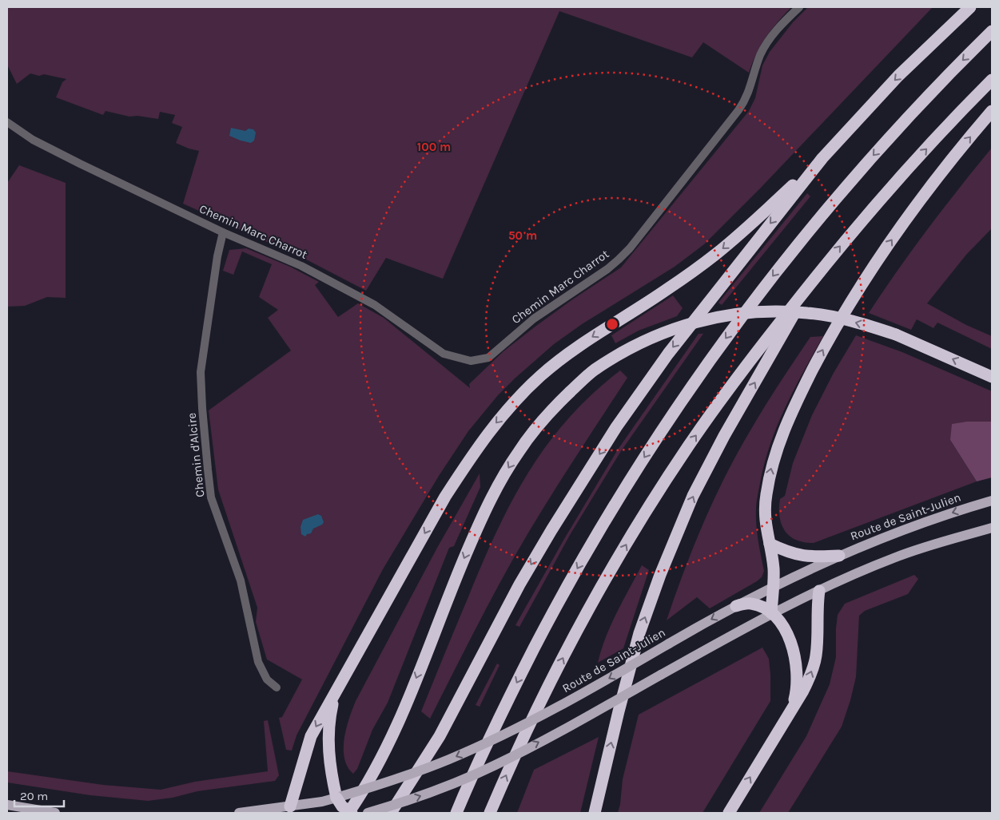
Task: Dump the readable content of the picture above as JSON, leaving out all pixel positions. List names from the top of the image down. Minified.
{"streets":{"main road":["Route de Saint-Julien"],"street":["Chemin Marc Charrot","Chemin d'Alcire"]},"crossings":[["Chemin Marc Charrot","Chemin d'Alcire"]],"scale_bar":"20 m","rings":["100 m","50 m"]}
